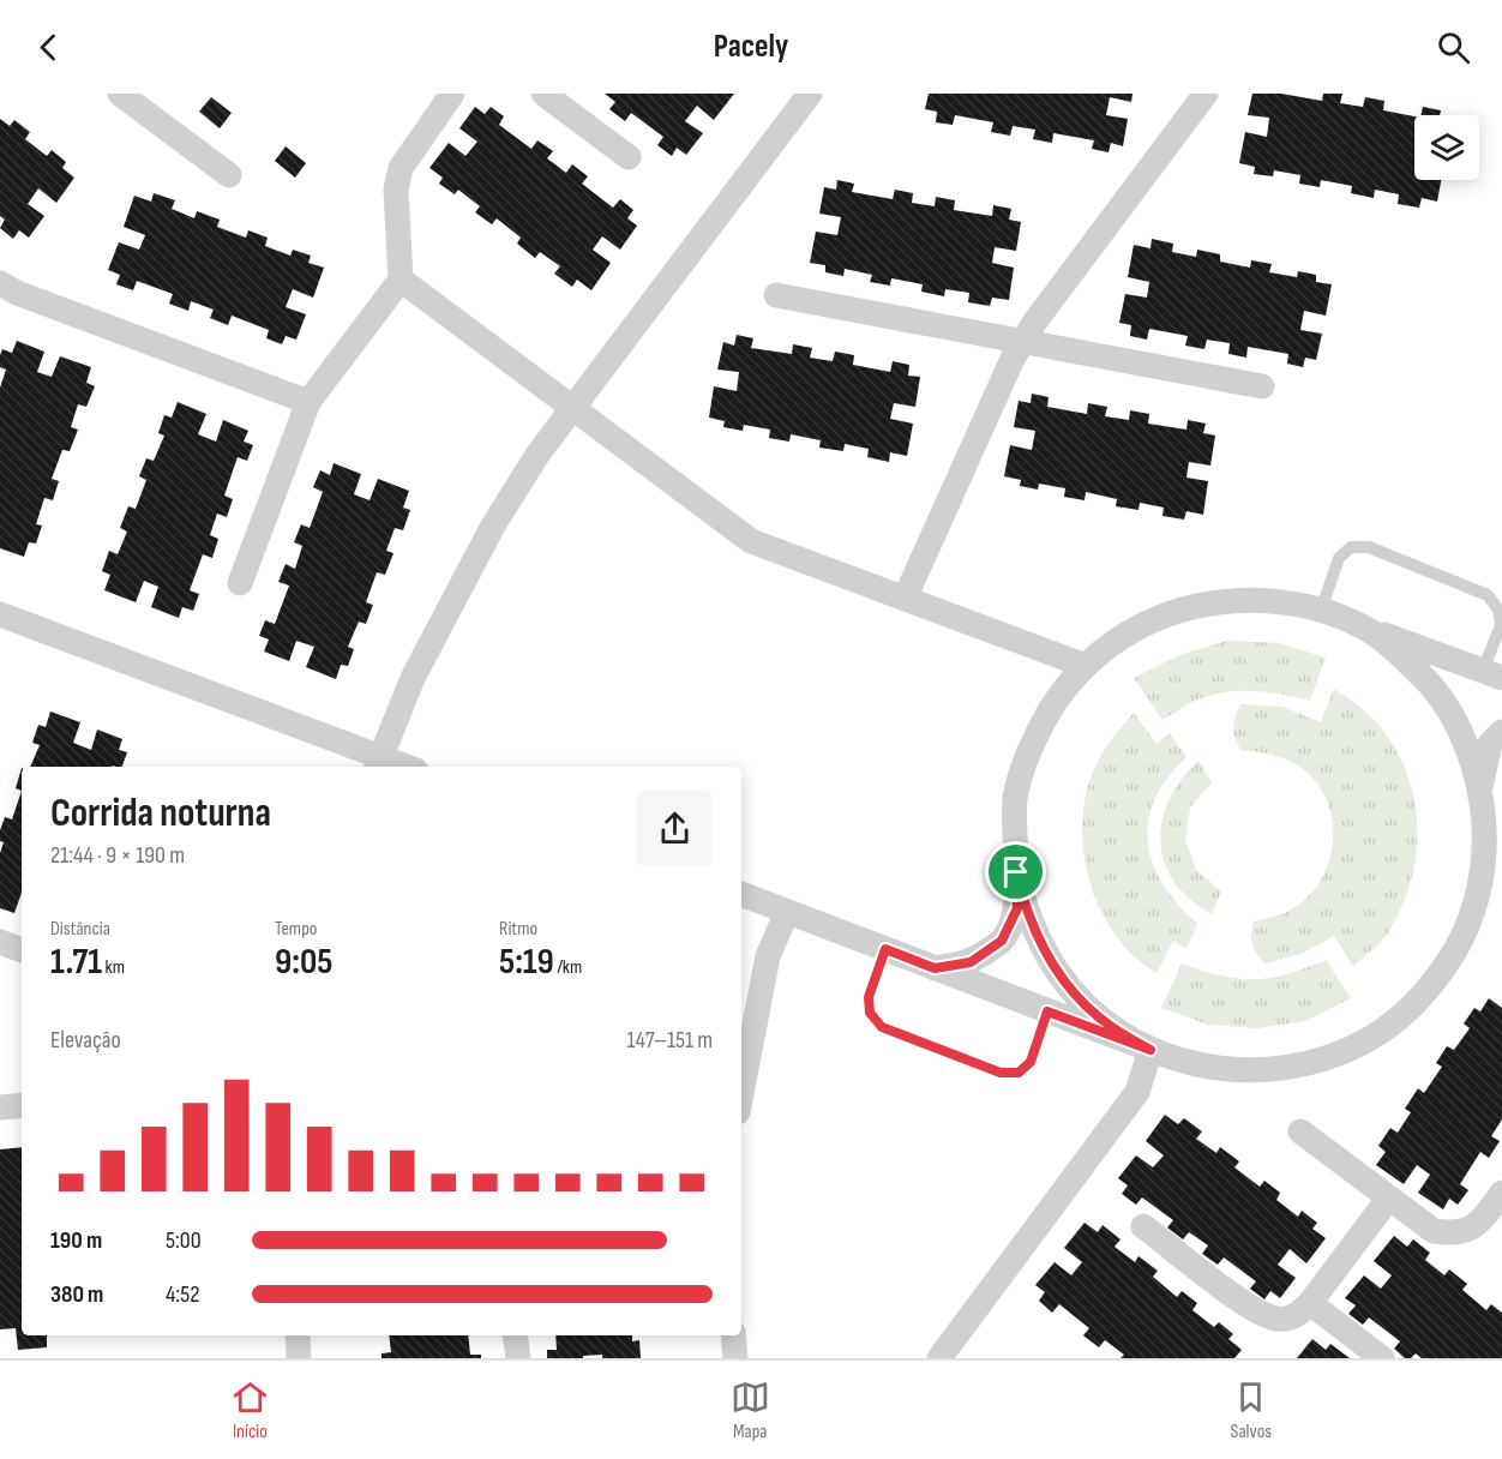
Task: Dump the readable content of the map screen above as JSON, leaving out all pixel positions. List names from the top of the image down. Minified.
{"page":{"header":"Pacely","heading":["Corrida noturna","21:44 · 9 × 190 m"],"stats":[["Distância","1.71 km"],["Tempo","9:05"],["Ritmo","5:19 /km"]],"chart":["Elevação","147–151 m"],"list":[{"name":"190 m","note":"5:00"},{"name":"380 m","note":"4:52"}],"tabs":["Início","Mapa","Salvos"]}}
